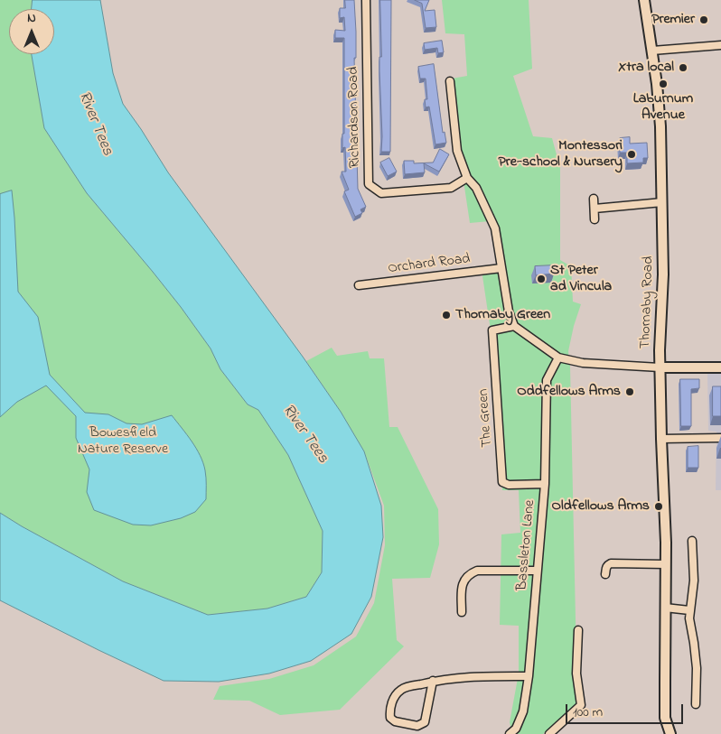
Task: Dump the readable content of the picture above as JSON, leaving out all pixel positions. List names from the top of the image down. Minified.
{"streets":{"street":["Richardson Road","Orchard Road","Thornaby Road","The Green","Bassleton Lane"]},"crossings":[["The Green","Bassleton Lane"]],"water":["River Tees"],"parks":["Bowesfield Nature Reserve"],"places":["Premier","Xtra local","Laburnum Avenue","Montessori Pre-school & Nursery","St Peter ad Vincula","Thornaby Green","Oddfellows Arms","Oldfellows Arms"],"scale_bar":"100 m","north":"top"}
